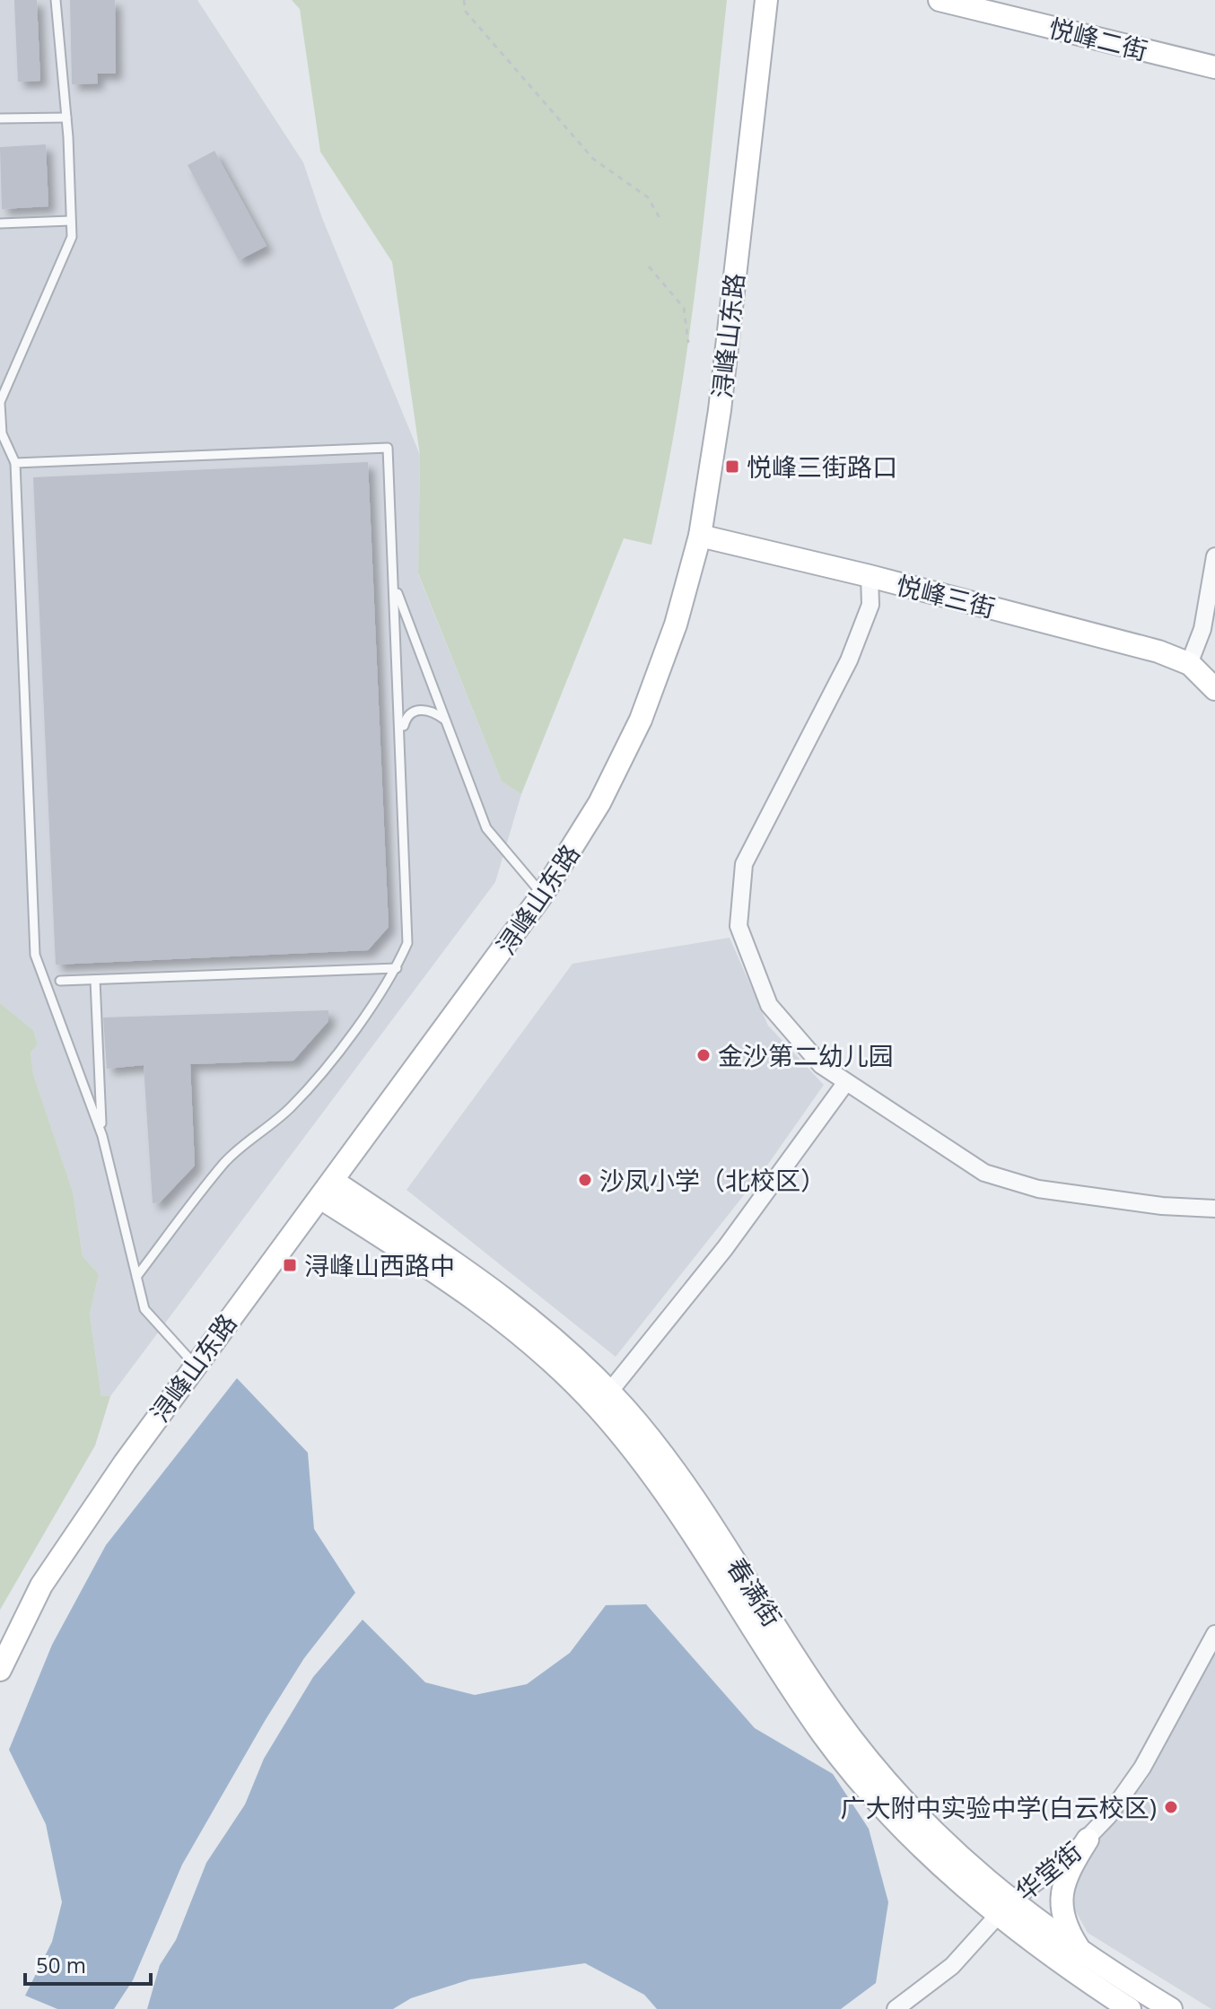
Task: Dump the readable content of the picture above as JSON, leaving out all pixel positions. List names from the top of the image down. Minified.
{"streets":{"street":["悦峰二街","浔峰山东路","悦峰三街","春满街","华堂街"]},"crossings":[["浔峰山东路","悦峰三街"],["浔峰山东路","春满街"],["春满街","华堂街"]],"places":{"transit":["悦峰三街路口","浔峰山西路中"],"other":["金沙第二幼儿园","沙凤小学（北校区）","广大附中实验中学(白云校区)"]},"scale_bar":"50 m"}
